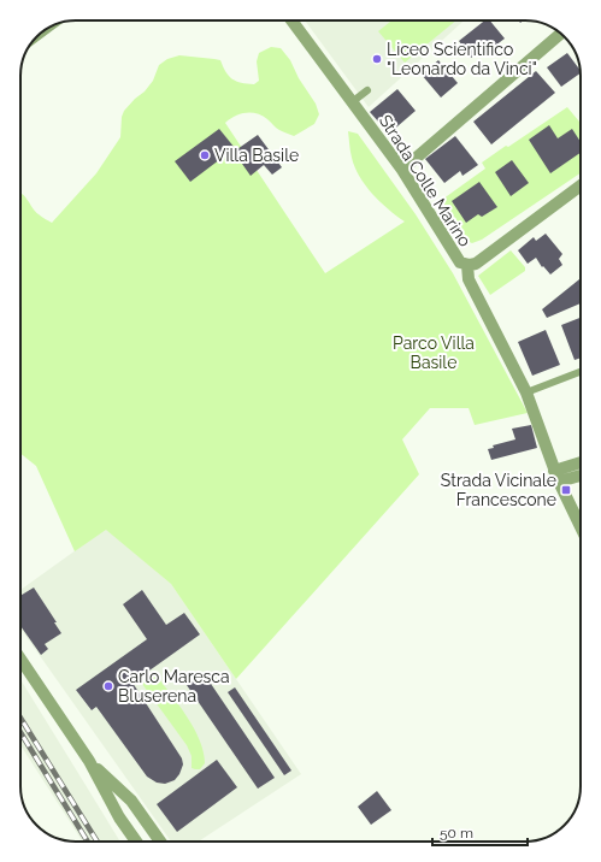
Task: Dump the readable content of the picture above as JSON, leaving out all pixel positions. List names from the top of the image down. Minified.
{"streets":{"street":["Strada Colle Marino"]},"parks":["Parco Villa Basile"],"places":{"other":["Liceo Scientifico \"Leonardo da Vinci\"","Villa Basile","Carlo Maresca Bluserena"],"transit":["Strada Vicinale Francescone"]},"scale_bar":"50 m"}
